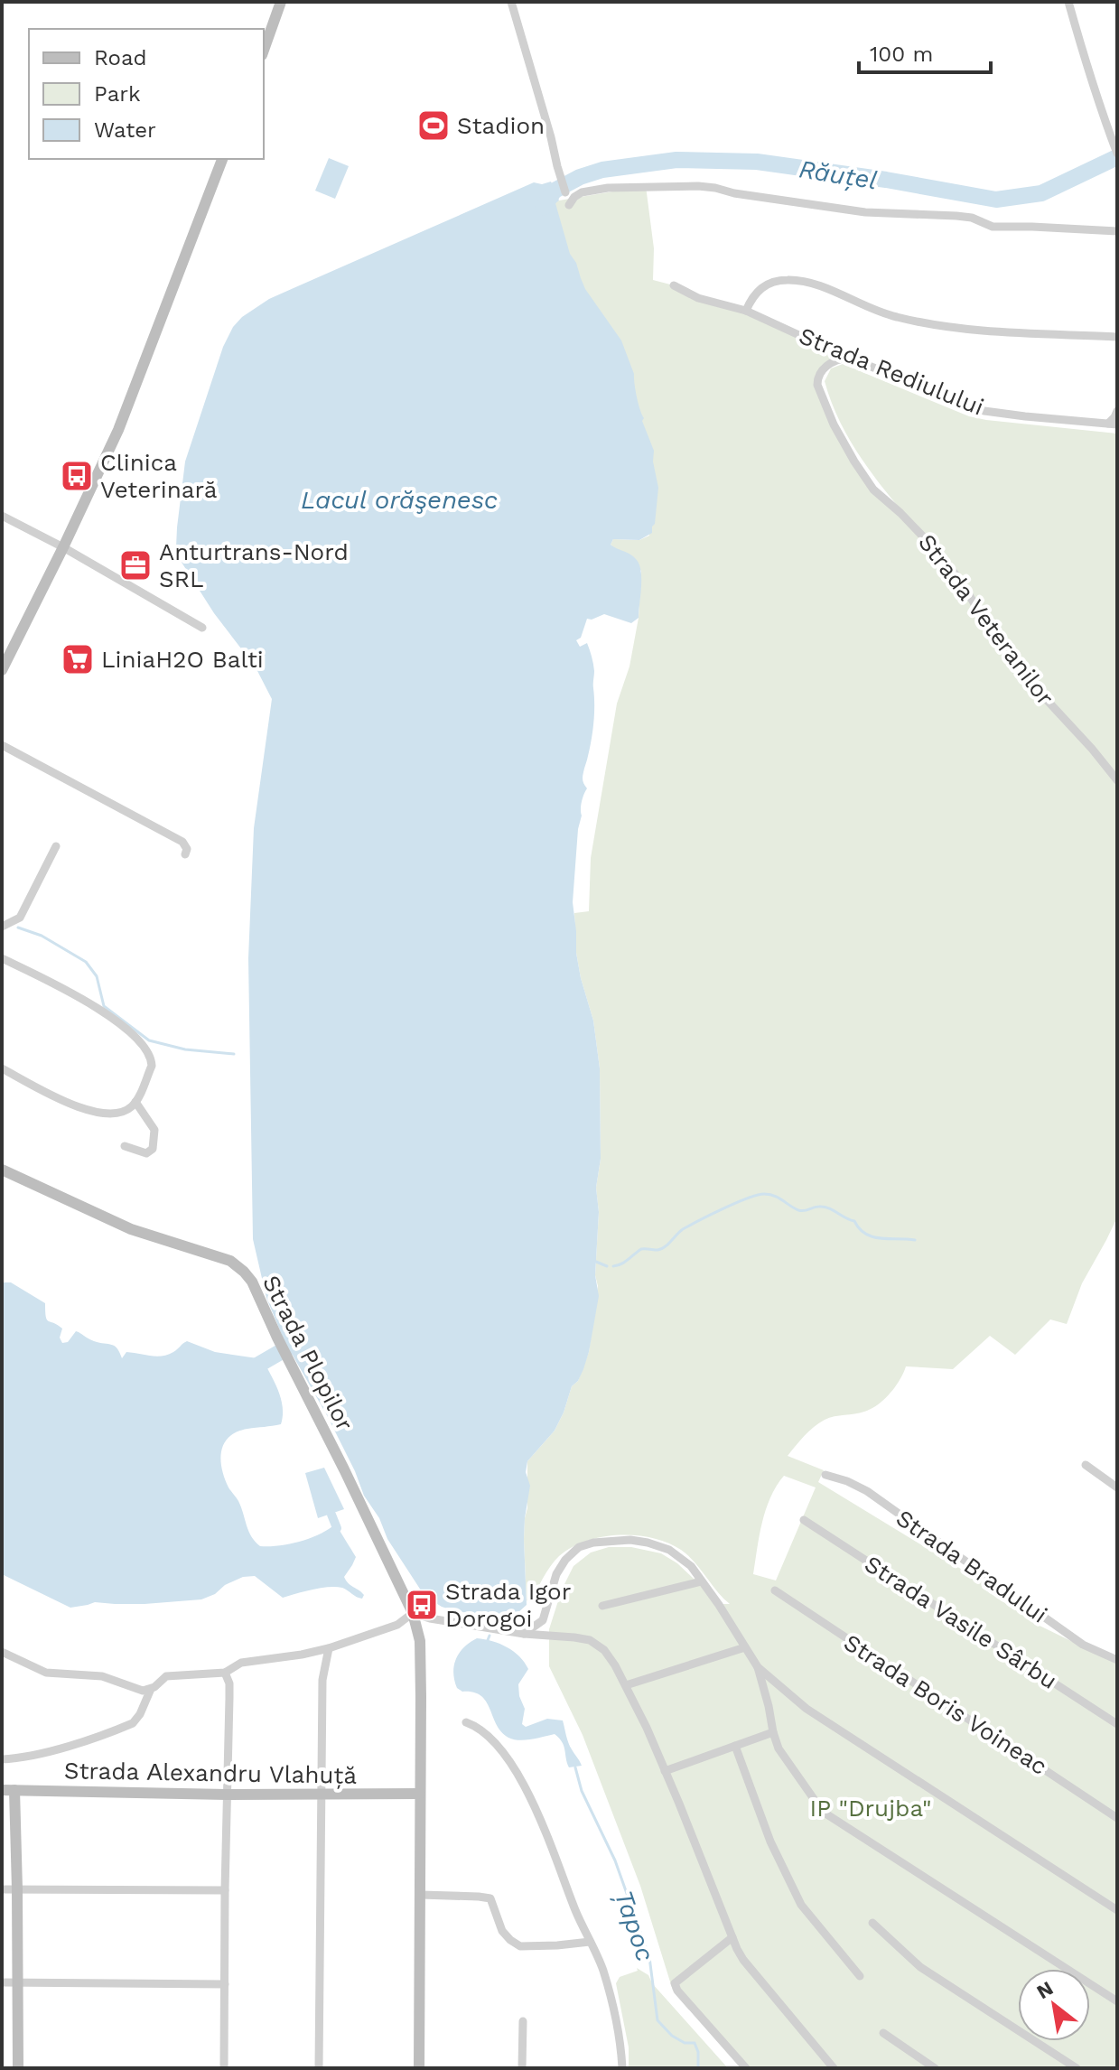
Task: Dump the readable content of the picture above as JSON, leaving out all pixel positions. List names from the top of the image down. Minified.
{"streets":{"street":["Strada Rediulului","Strada Veteranilor","Strada Plopilor","Strada Bradului","Strada Vasile Sârbu","Strada Boris Voineac","Strada Аlexandru Vlahuță"]},"crossings":[["Strada Rediulului","Strada Veteranilor"],["Strada Plopilor","Strada Аlexandru Vlahuță"]],"water":["Răuțel","Lacul orăşenesc","Țapoc"],"parks":["IP \"Drujba\""],"places":{"sports":["Stadion"],"bus stop":["Clinica Veterinară","Strada Igor Dorogoi"],"office":["Anturtrans-Nord SRL"],"supermarket":["LiniaH2O Balti"]},"legend":["Road","Park","Water"],"scale_bar":"100 m","north":"top left"}
